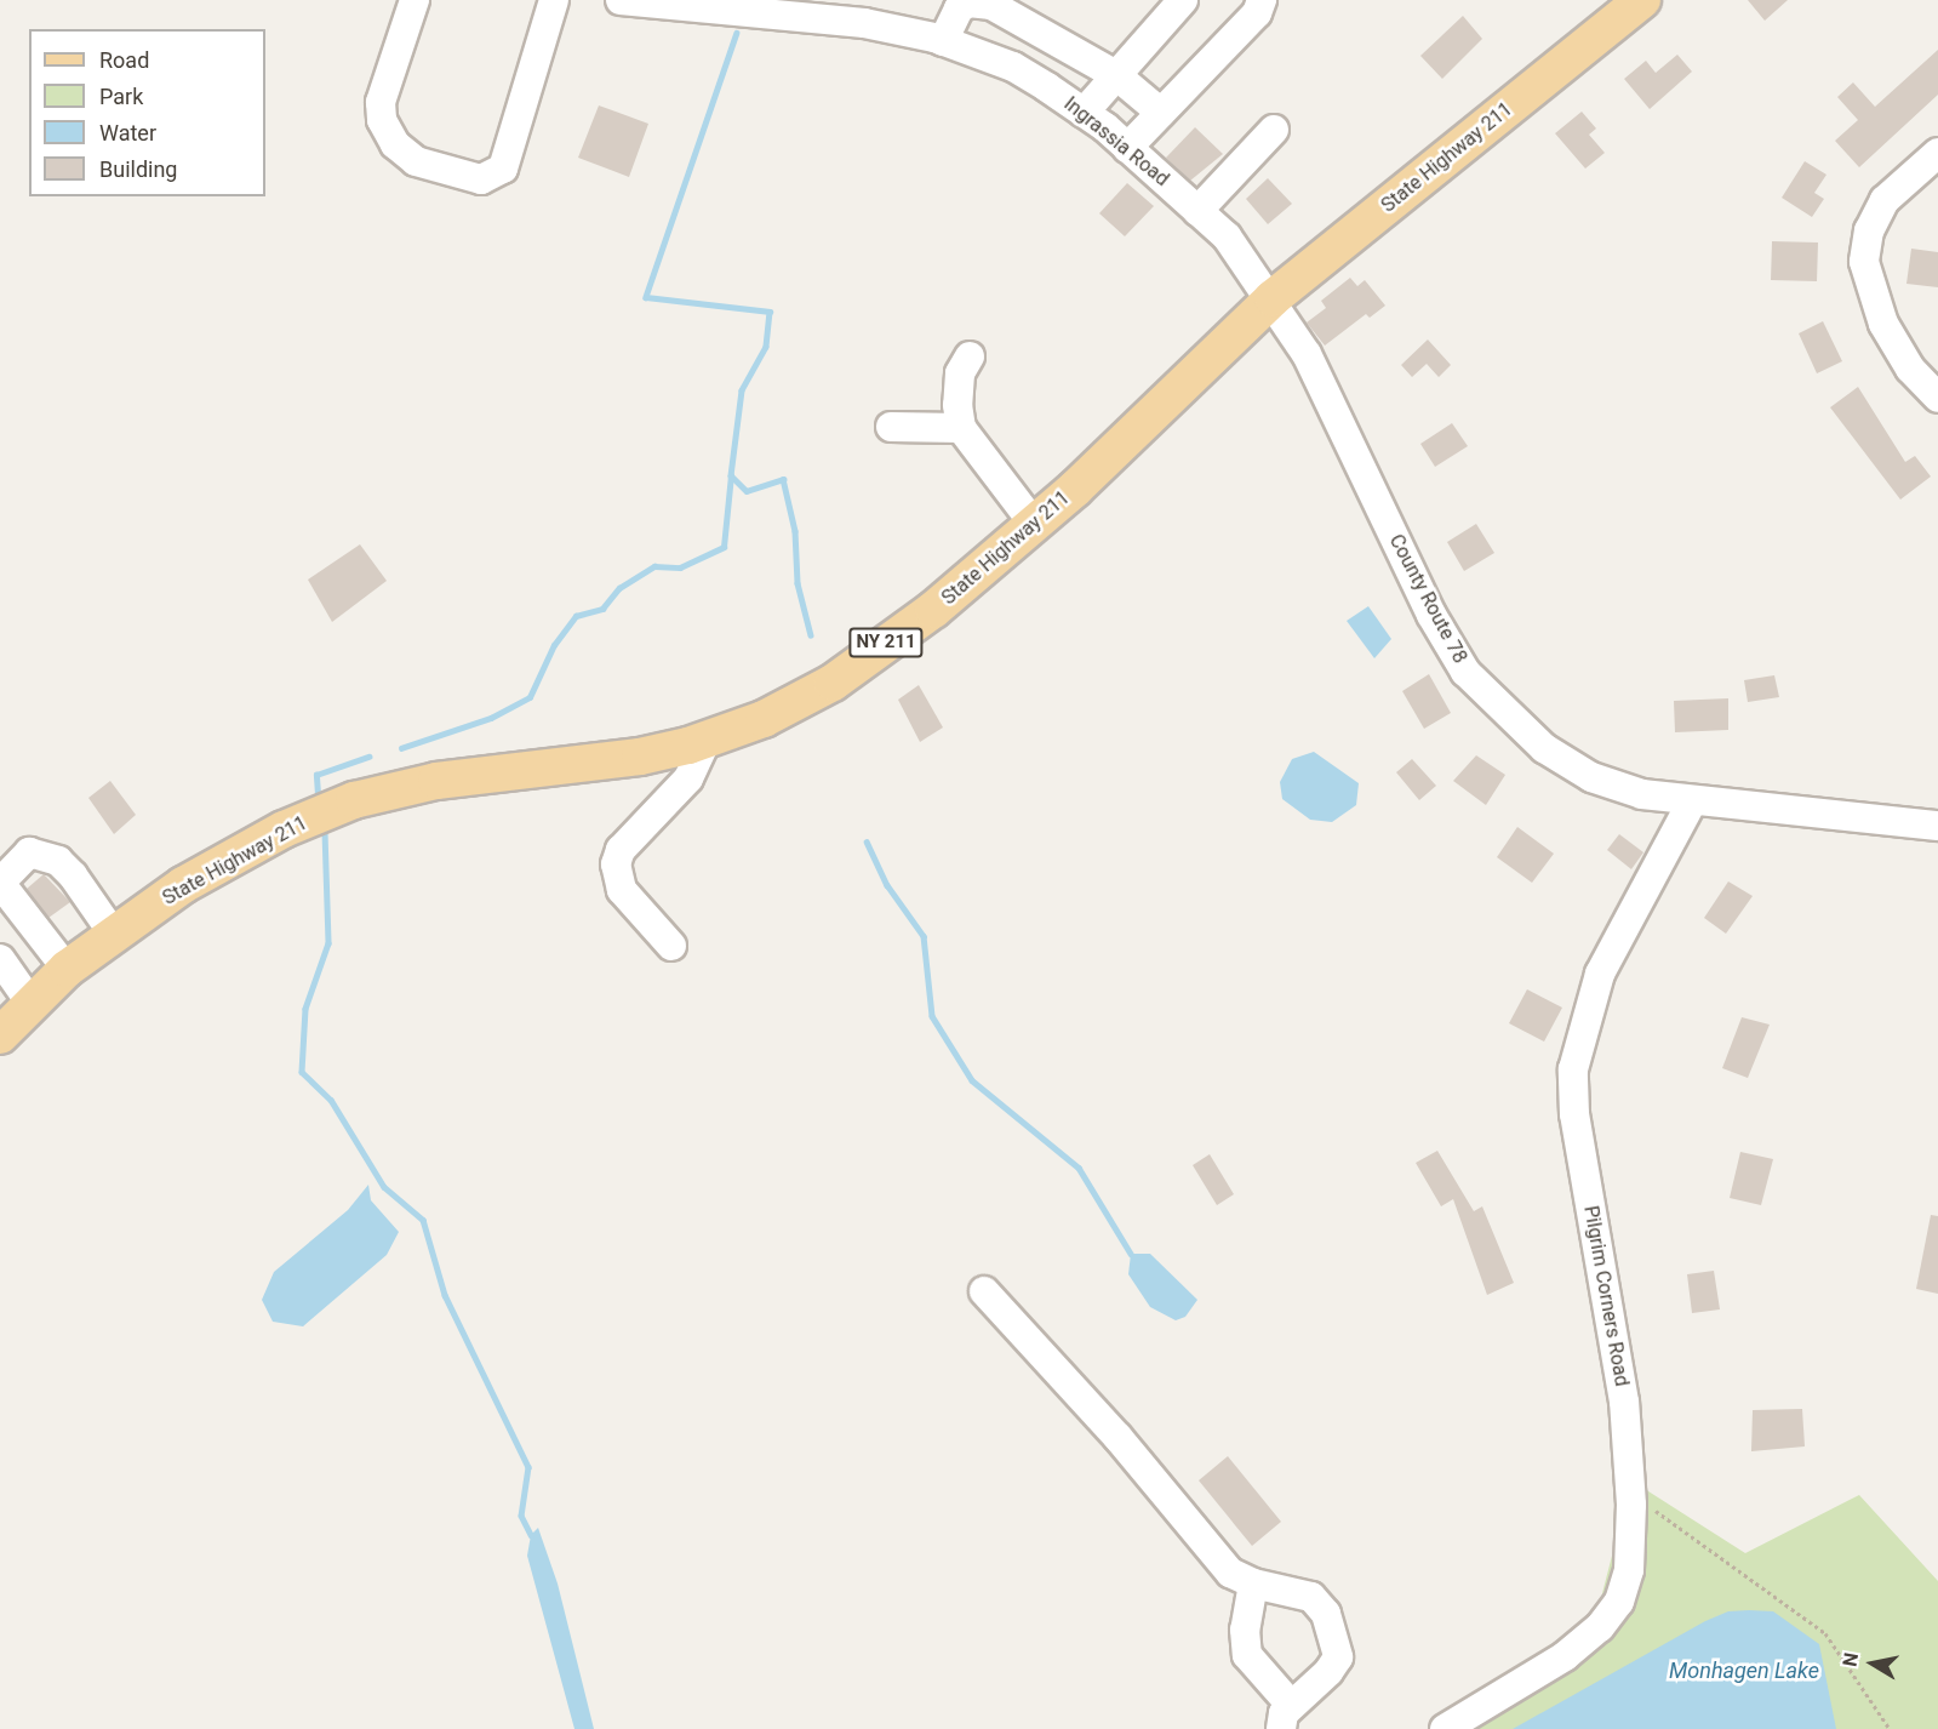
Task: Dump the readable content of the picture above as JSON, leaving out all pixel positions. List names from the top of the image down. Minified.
{"streets":{"main road":["State Highway 211","NY 211"],"street":["Ingrassia Road","County Route 78","Pilgrim Corners Road"]},"crossings":[["Ingrassia Road","State Highway 211"],["Ingrassia Road","County Route 78"],["State Highway 211","County Route 78"],["County Route 78","Pilgrim Corners Road"]],"water":["Monhagen Lake"],"legend":["Road","Park","Water","Building"],"north":"left"}
